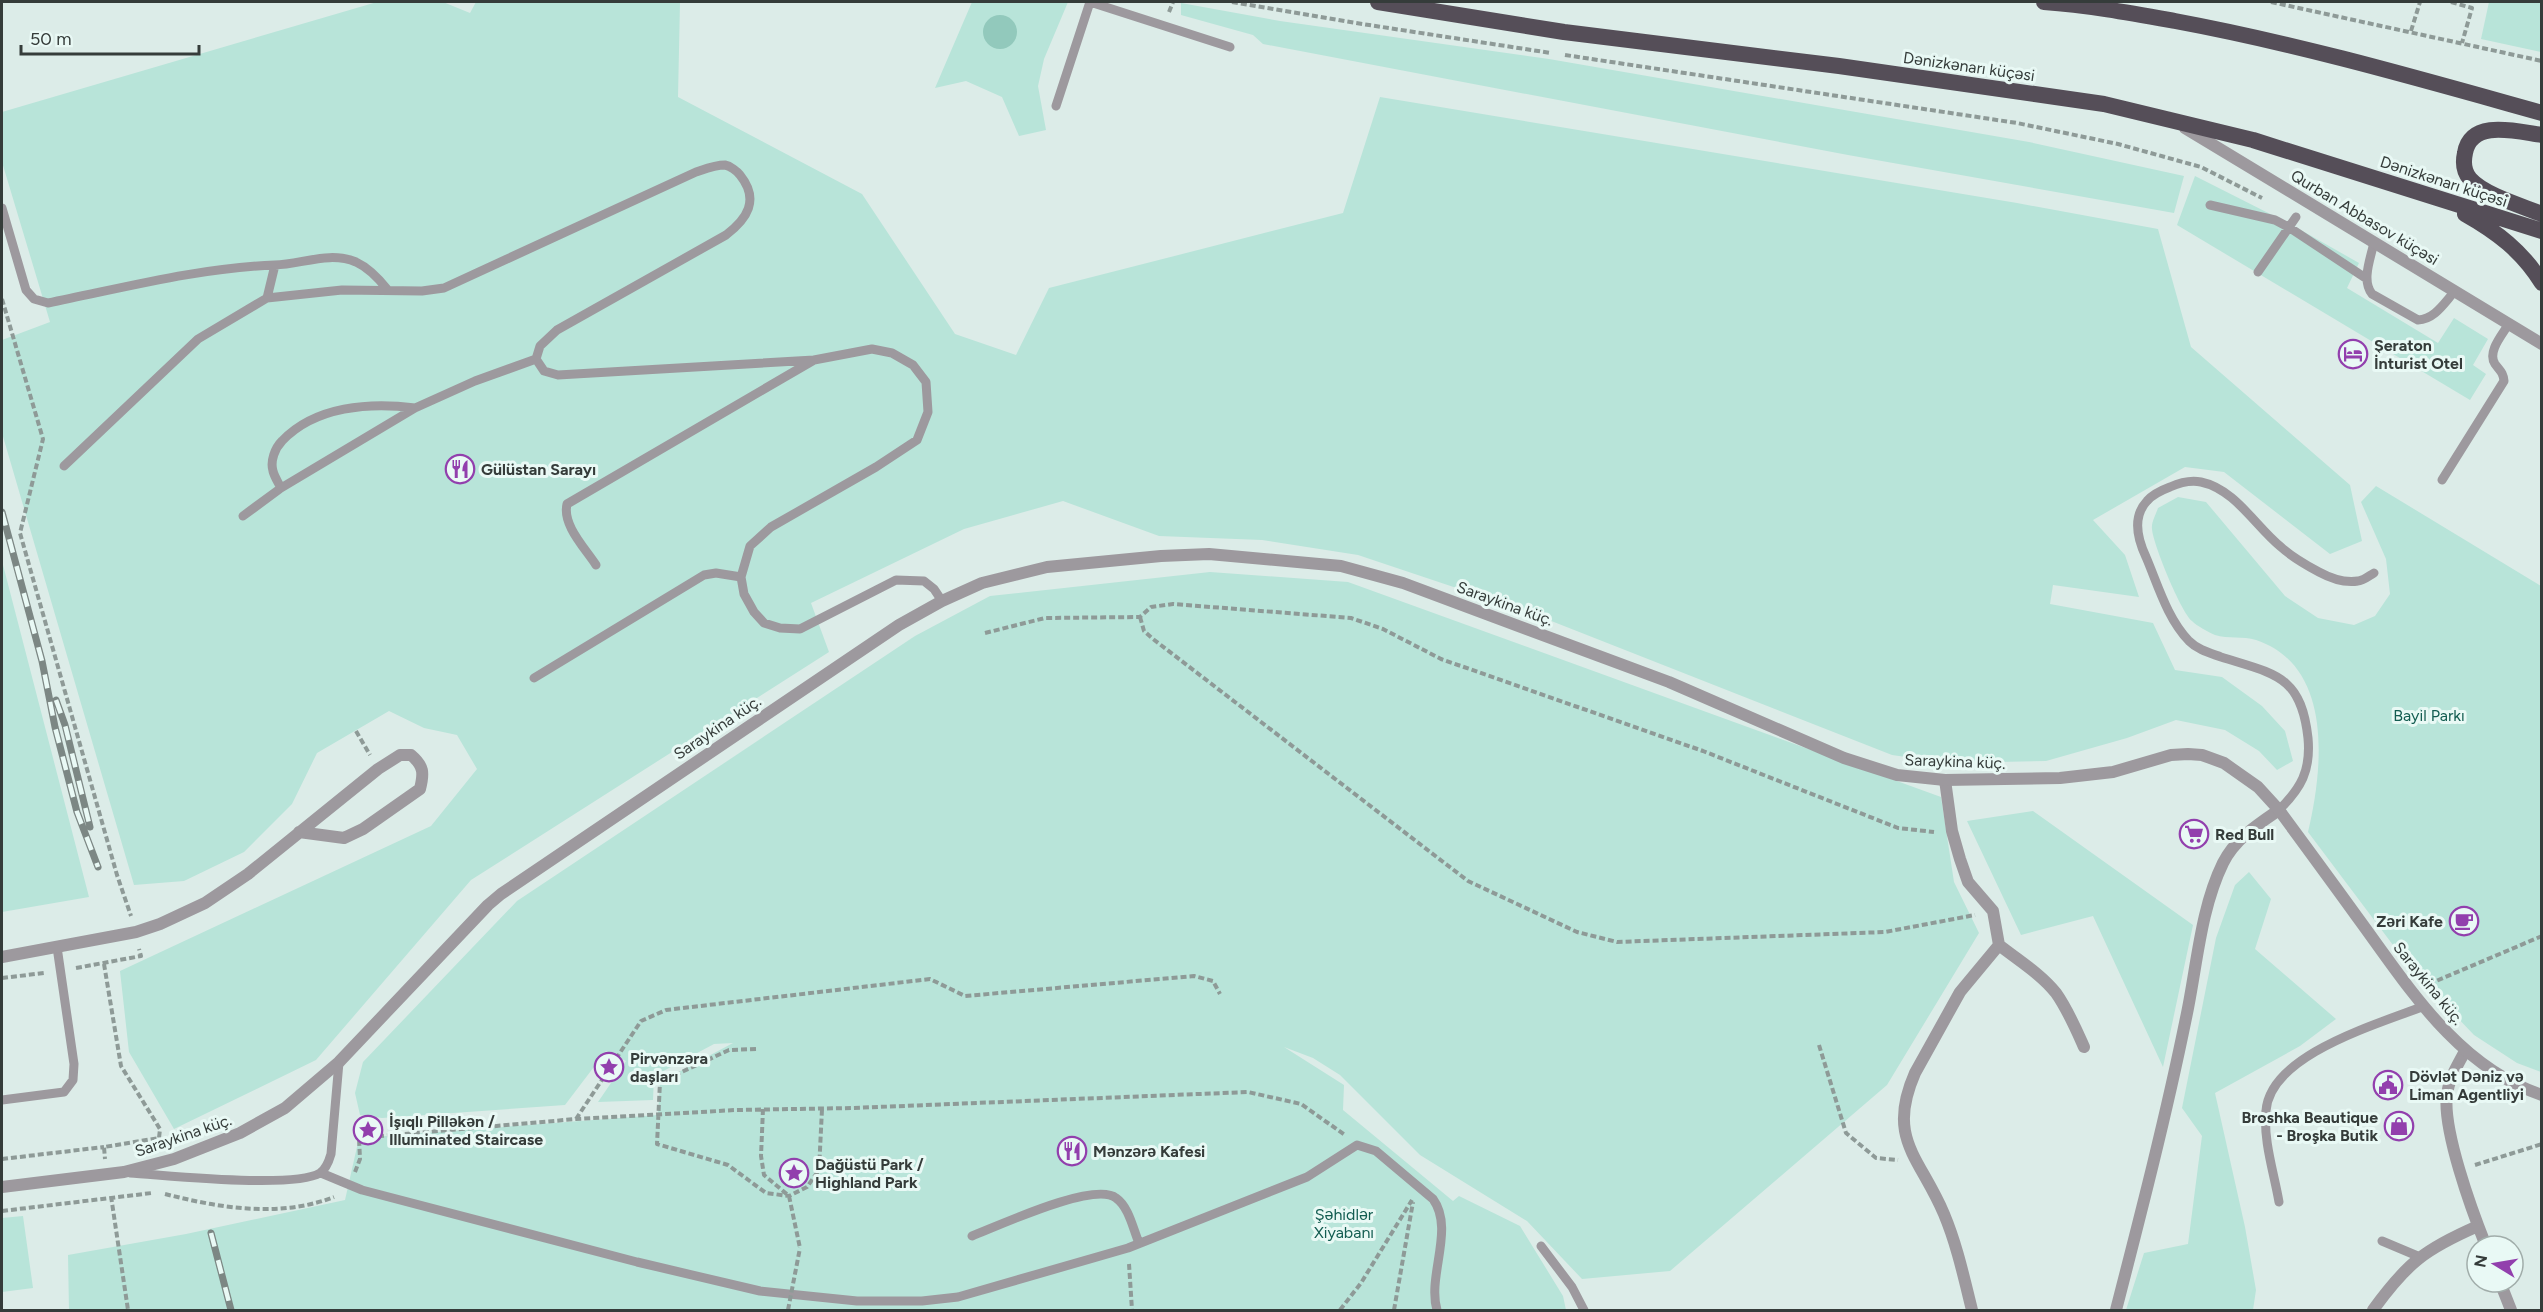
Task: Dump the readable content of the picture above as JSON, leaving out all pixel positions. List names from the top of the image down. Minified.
{"streets":{"highway":["Dənizkənarı küçəsi"],"street":["Qurban Abbasov küçəsi","Saraykina küç."]},"crossings":[["Dənizkənarı küçəsi","Qurban Abbasov küçəsi"]],"parks":["Bayil Parkı","Şəhidlər Xiyabanı"],"places":{"hotel":["Şeraton İnturist Otel"],"restaurant":["Gülüstan Sarayı","Mənzərə Kafesi"],"supermarket":["Red Bull"],"cafe":["Zəri Kafe"],"place":["Pirvənzəra daşları","İşıqlı Pilləkən / Illuminated Staircase","Dağüstü Park / Highland Park"],"public building":["Dövlət Dəniz və Liman Agentliyi"],"shop":["Broshka Beautique - Broşka Butik"]},"scale_bar":"50 m","north":"left"}
